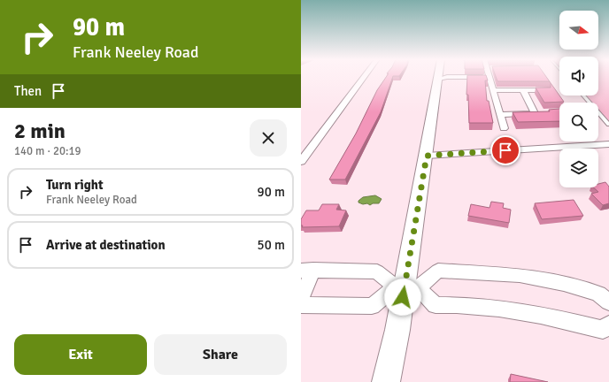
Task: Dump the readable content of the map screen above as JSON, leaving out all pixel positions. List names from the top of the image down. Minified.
{"north":"right","page":{"turn":["90 m","Frank Neeley Road"],"then":"Then","heading":["2 min","140 m · 20:19"],"list":[{"name":"Turn right","note":"Frank Neeley Road","value":"90 m"},{"name":"Arrive at destination","value":"50 m"}],"buttons":["Exit","Share"]}}
